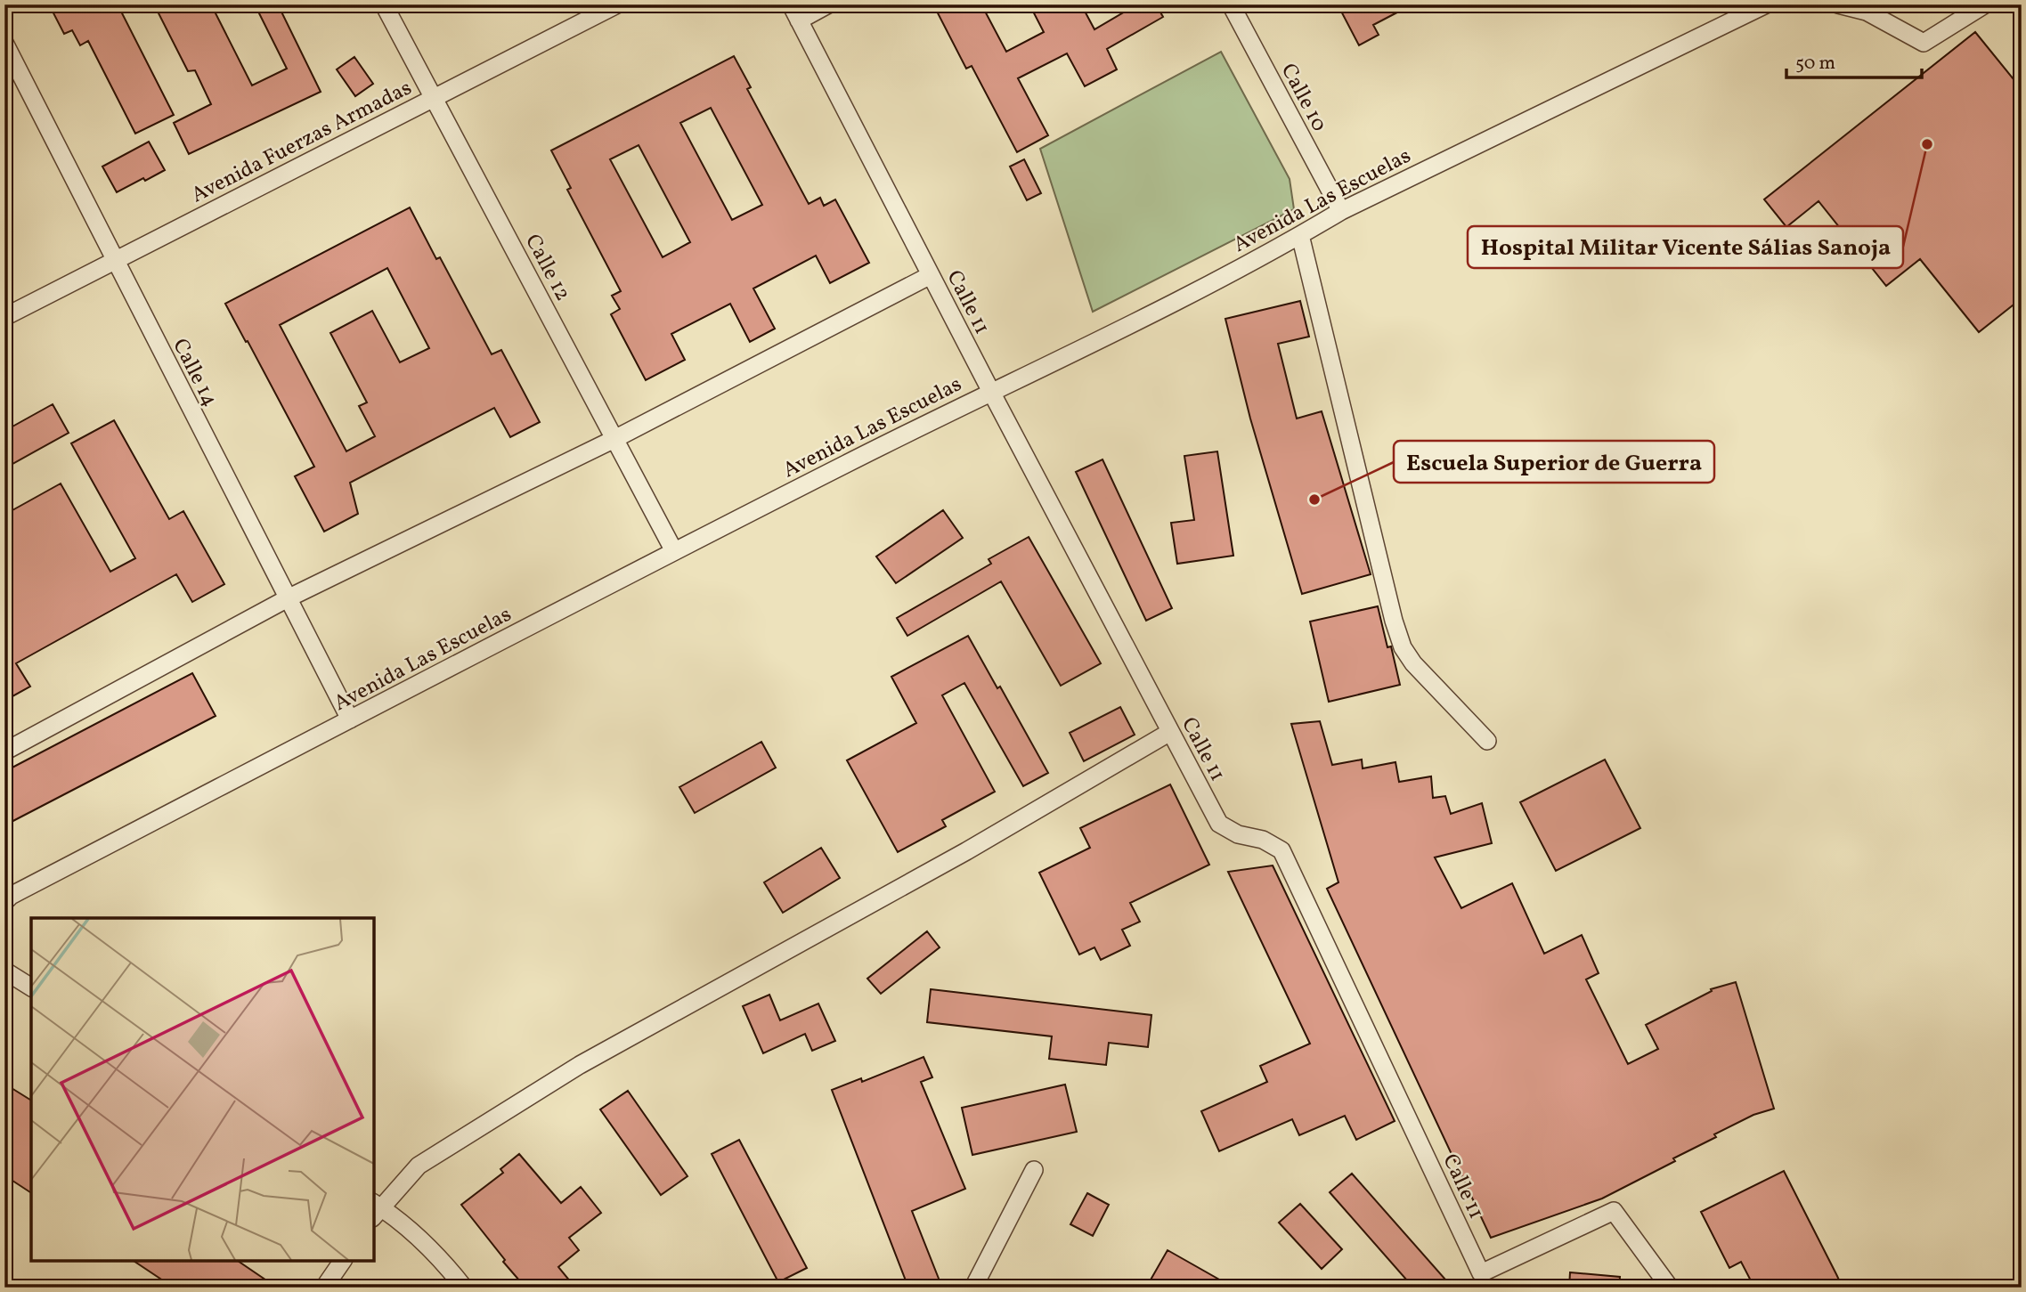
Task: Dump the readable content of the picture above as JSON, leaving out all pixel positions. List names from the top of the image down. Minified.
{"streets":{"street":["Calle 10","Avenida Fuerzas Armadas","Avenida Las Escuelas","Calle 12","Calle 11","Calle 14"]},"crossings":[["Calle 10","Avenida Las Escuelas"],["Avenida Fuerzas Armadas","Calle 12"],["Avenida Fuerzas Armadas","Calle 14"],["Avenida Las Escuelas","Calle 12"],["Avenida Las Escuelas","Calle 11"],["Avenida Las Escuelas","Calle 14"]],"places":["Hospital Militar Vicente Sálias Sanoja","Escuela Superior de Guerra"],"scale_bar":"50 m"}
